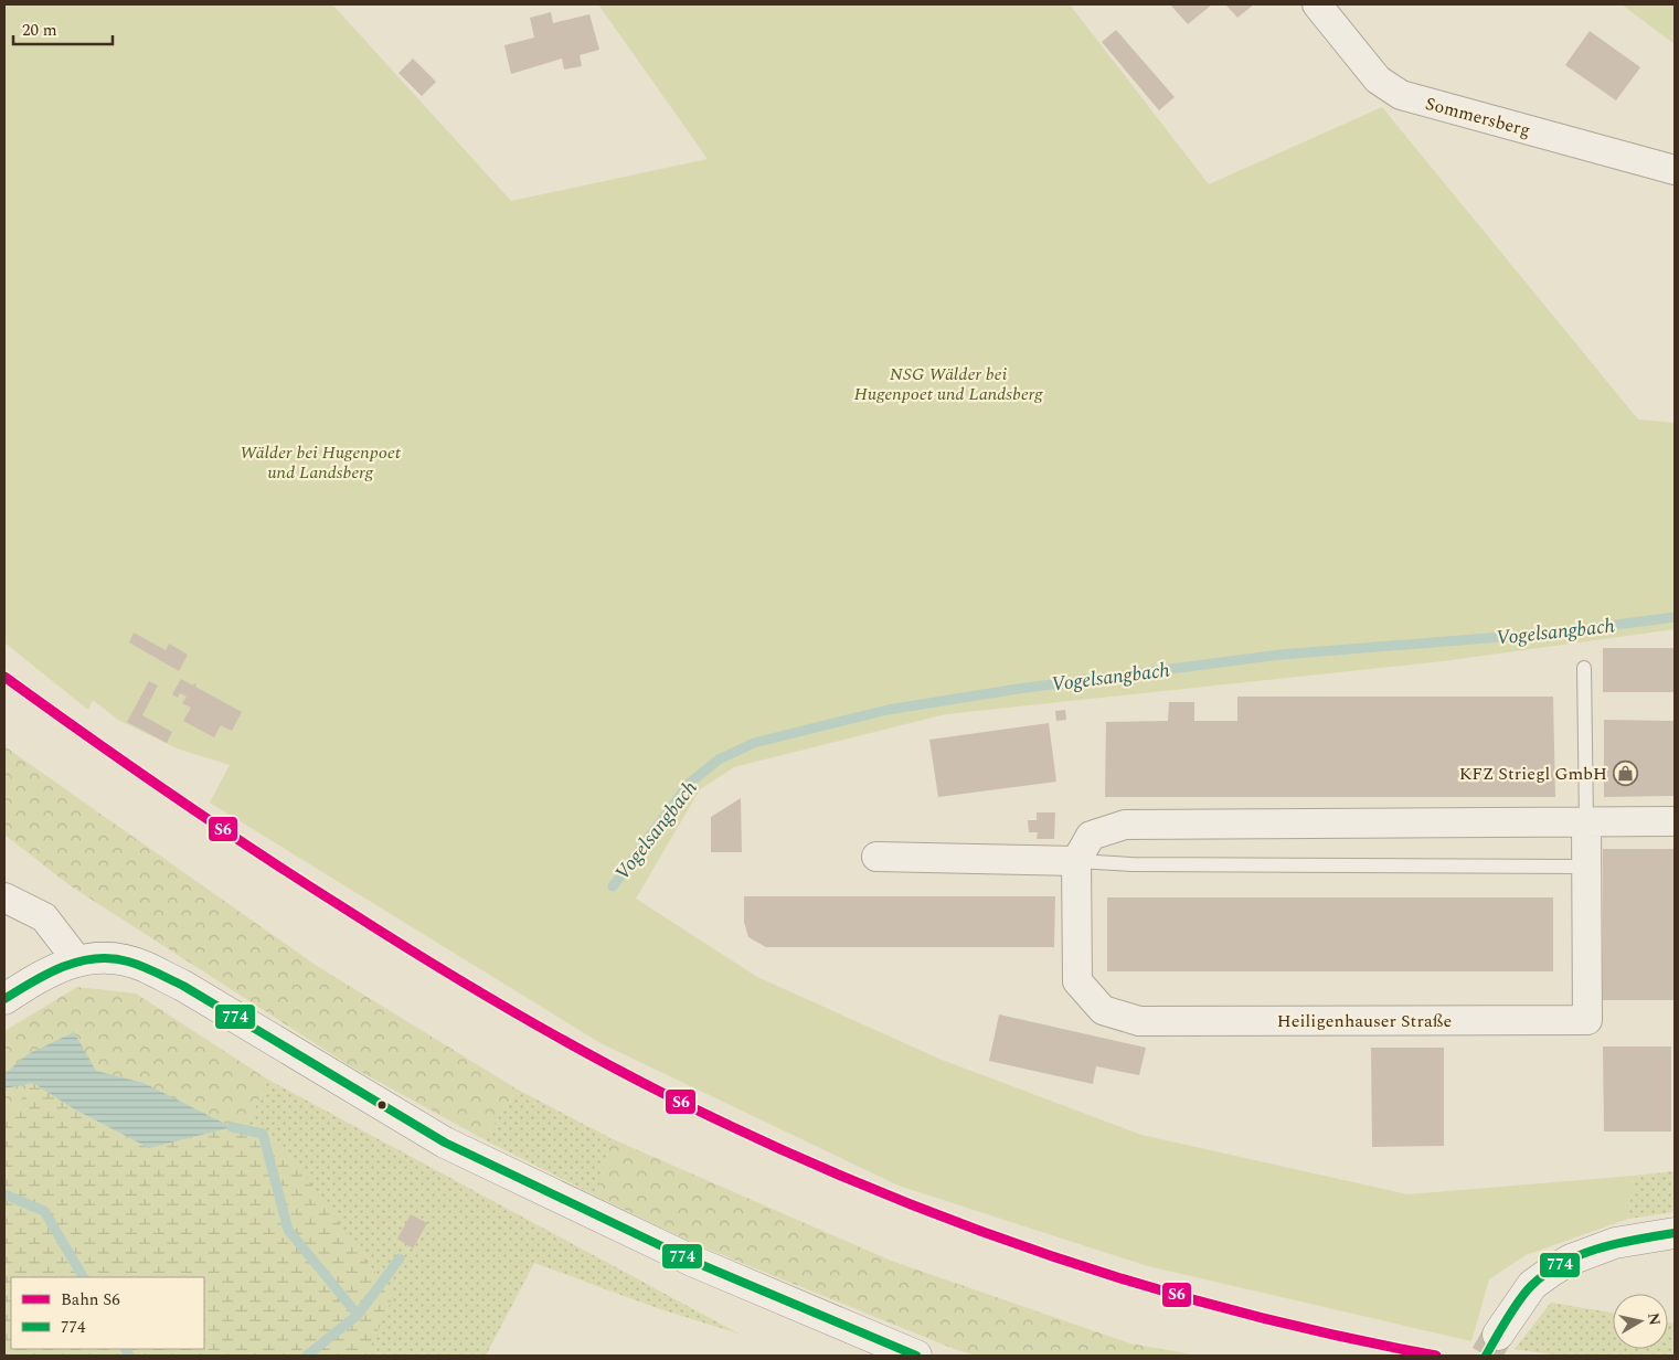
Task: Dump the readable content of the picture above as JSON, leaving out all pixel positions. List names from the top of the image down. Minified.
{"streets":{"street":["Sommersberg","Heiligenhauser Straße"]},"water":["Vogelsangbach"],"parks":["NSG Wälder bei Hugenpoet und Landsberg","Wälder bei Hugenpoet und Landsberg"],"places":{"shop":["KFZ Striegl GmbH"]},"lines":["rail line S6","transit line 774"],"legend":["Bahn S6","774"],"scale_bar":"20 m","north":"right"}
